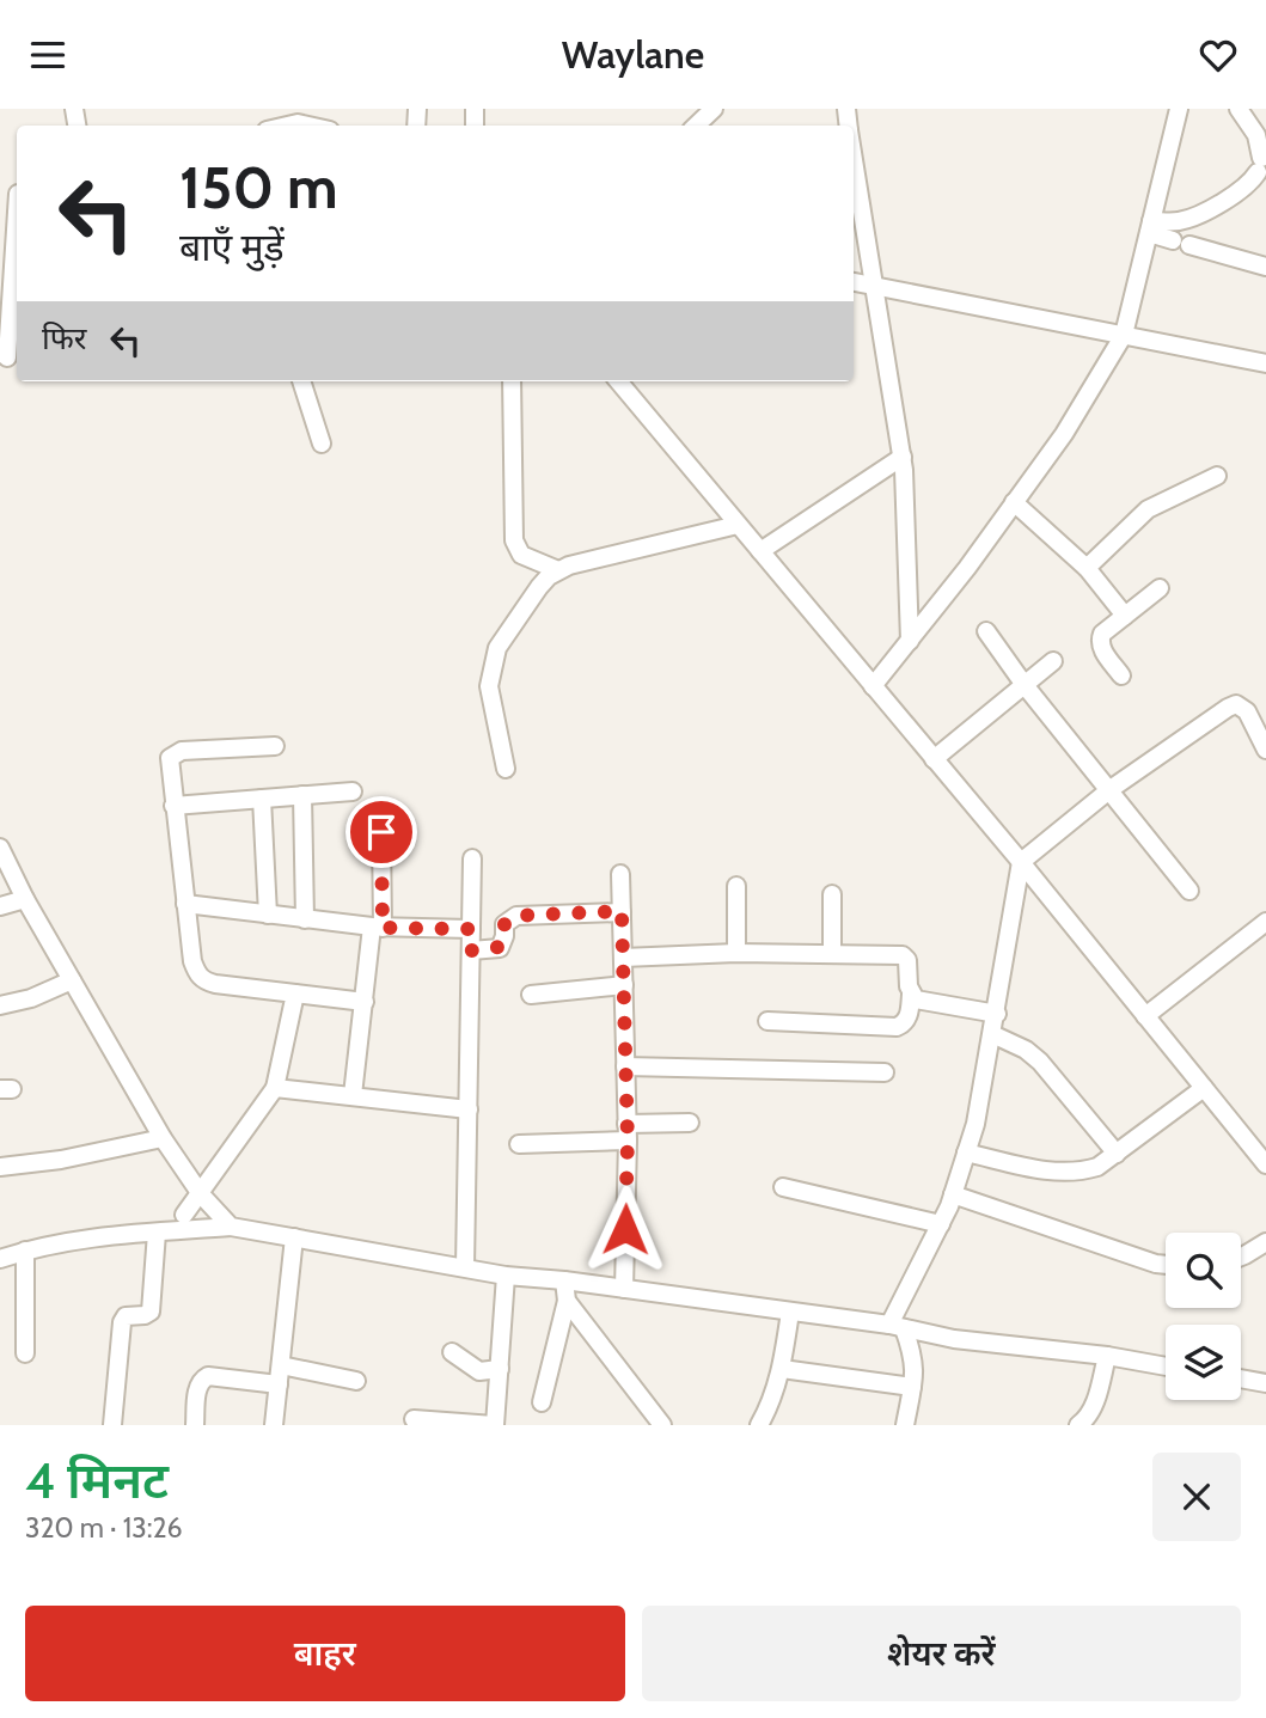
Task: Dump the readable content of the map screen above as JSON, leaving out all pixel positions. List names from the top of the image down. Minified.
{"page":{"header":"Waylane","turn":["150 m","बाएँ मुड़ें"],"then":"फिर","heading":["4 मिनट","320 m · 13:26"],"buttons":["बाहर","शेयर करें"]}}
